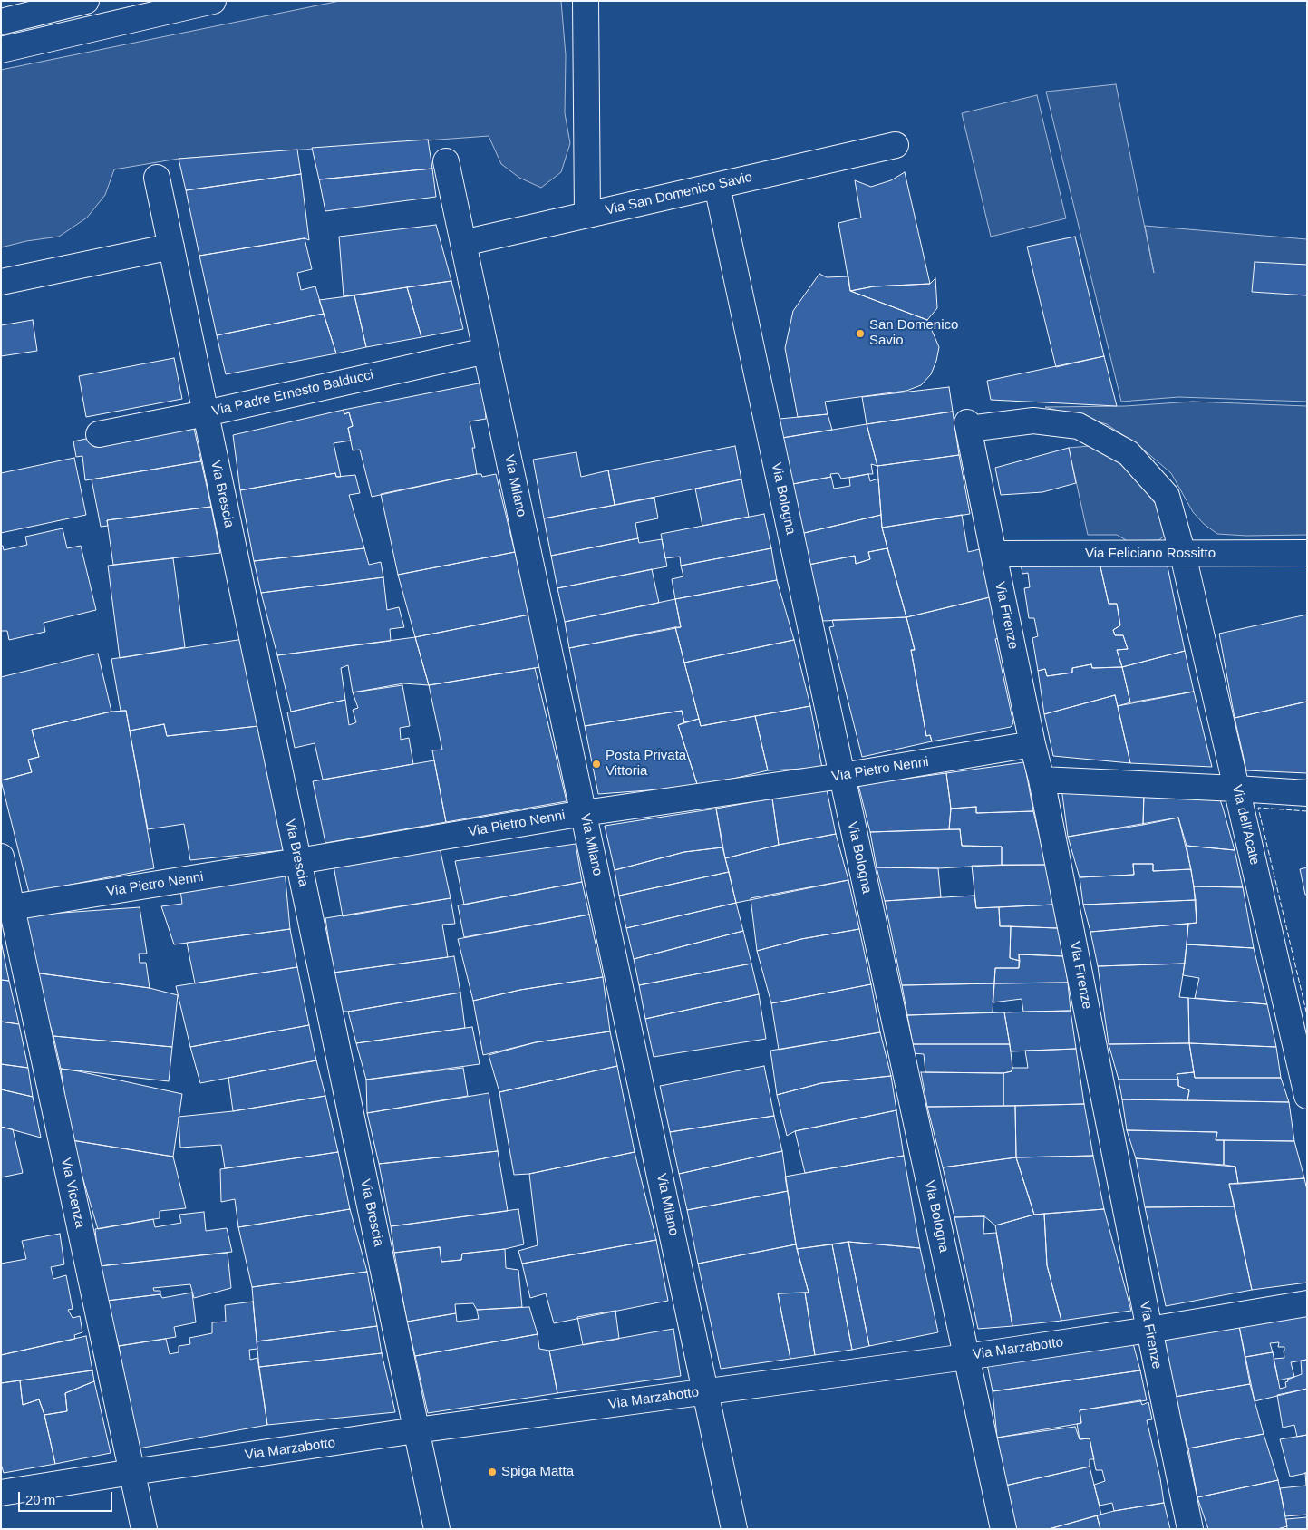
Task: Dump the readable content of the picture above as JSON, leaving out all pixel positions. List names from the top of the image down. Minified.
{"streets":{"street":["Via San Domenico Savio","Via Padre Ernesto Balducci","Via Milano","Via Brescia","Via Bologna","Via Feliciano Rossitto","Via Firenze","Via Pietro Nenni","Via dell'Acate","Via Vicenza","Via Marzabotto"]},"crossings":[["Via San Domenico Savio","Via Milano"],["Via San Domenico Savio","Via Bologna"],["Via Padre Ernesto Balducci","Via Milano"],["Via Padre Ernesto Balducci","Via Brescia"],["Via Milano","Via Pietro Nenni"],["Via Milano","Via Marzabotto"],["Via Brescia","Via Pietro Nenni"],["Via Brescia","Via Marzabotto"],["Via Bologna","Via Pietro Nenni"],["Via Bologna","Via Marzabotto"],["Via Feliciano Rossitto","Via Firenze"],["Via Feliciano Rossitto","Via dell'Acate"],["Via Firenze","Via Pietro Nenni"],["Via Firenze","Via dell'Acate"],["Via Firenze","Via Marzabotto"],["Via Pietro Nenni","Via Vicenza"],["Via Vicenza","Via Marzabotto"]],"places":["San Domenico Savio","Posta Privata Vittoria","Spiga Matta"],"scale_bar":"20 m"}
